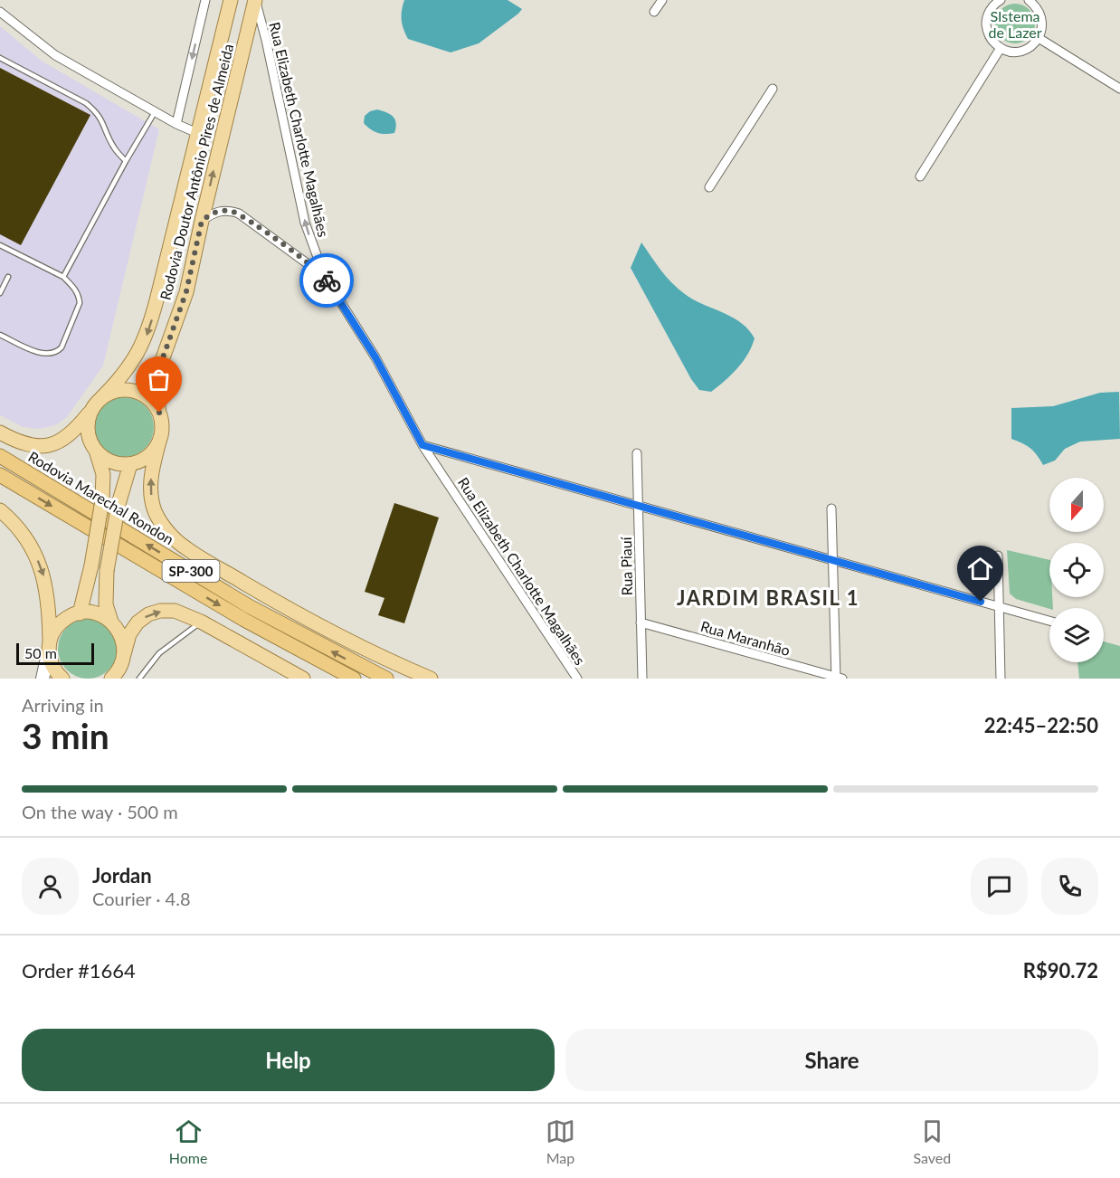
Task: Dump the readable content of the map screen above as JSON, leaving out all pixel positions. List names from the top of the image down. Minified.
{"streets":{"highway":["Rodovia Marechal Rondon","SP-300"],"main road":["Rodovia Doutor Antônio Pires de Almeida"],"street":["Rua Elizabeth Charlotte Magalhães","Rua Piauí","Rua Maranhão"]},"crossings":[["Rua Elizabeth Charlotte Magalhães","Rodovia Doutor Antônio Pires de Almeida"],["Rua Piauí","Rua Maranhão"]],"one_way":["Rua Elizabeth Charlotte Magalhães"],"districts":["JARDIM BRASIL 1"],"parks":["SIstema de Lazer"],"scale_bar":"50 m","north":"bottom","page":{"scale":"50 m","heading":["3 min","Arriving in","22:45–22:50"],"panel":["Jordan","Courier · 4.8","Order #1664","R$90.72"],"bar":"On the way · 500 m","buttons":["Help","Share"],"tabs":["Home","Map","Saved"]}}
